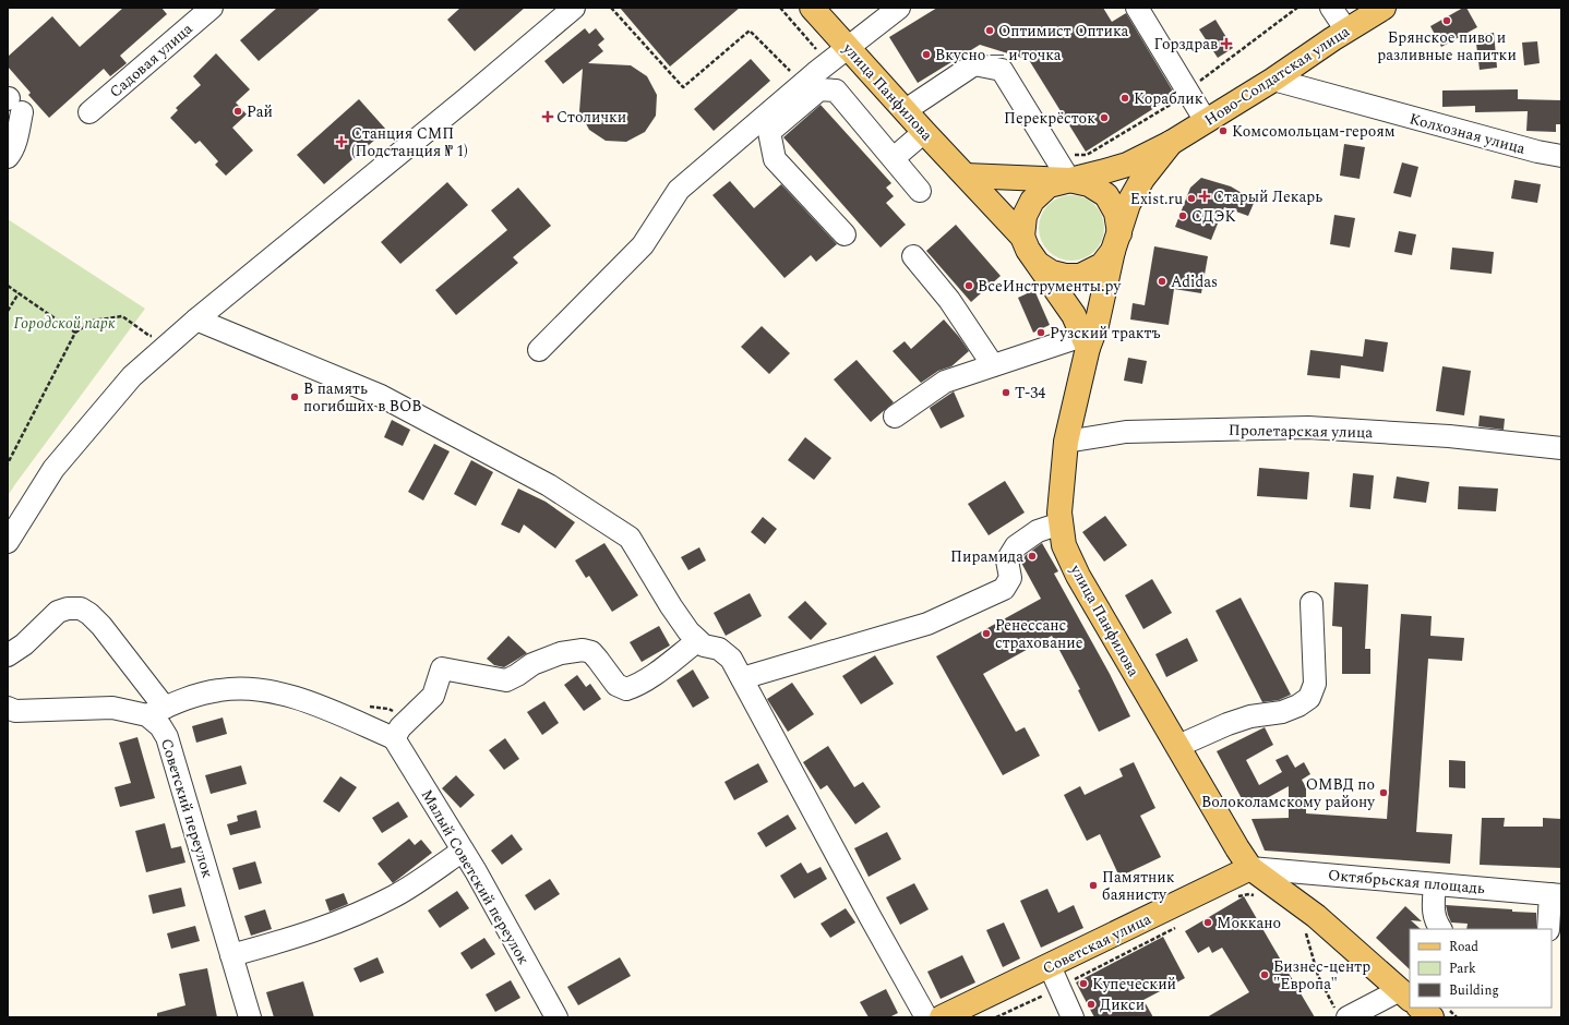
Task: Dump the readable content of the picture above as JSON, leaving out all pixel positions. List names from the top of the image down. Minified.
{"streets":{"main road":["Ново-Солдатская улица","улица Панфилова","Советская улица"],"street":["Садовая улица","Колхозная улица","Пролетарская улица","Советский переулок","Малый Советский переулок","Октябрьская площадь"]},"crossings":[["Ново-Солдатская улица","улица Панфилова"],["Ново-Солдатская улица","Колхозная улица"],["улица Панфилова","Пролетарская улица"],["улица Панфилова","Октябрьская площадь"],["улица Панфилова","Советская улица"],["Октябрьская площадь","Советская улица"]],"parks":["Городской парк"],"places":{"other":["Брянское пиво и разливные напитки","Оптимист Оптика","Вкусно — и точка","Кораблик","Рай","Перекрёсток","Комсомольцам-героям","Exist.ru","СДЭК","Adidas","ВсеИнструменты.ру","Рузский трактъ","Т-34","В память погибших в ВОВ","Пирамида","Ренессанс страхование","ОМВД по Волоколамскому району","Памятник баянисту","Моккано","Бизнес-центр \"Европа\"","Купеческий","Дикси"],"health":["Горздрав","Столички","Станция СМП (Подстанция № 1)","Старый Лекарь"]},"legend":["Road","Park","Building"]}
